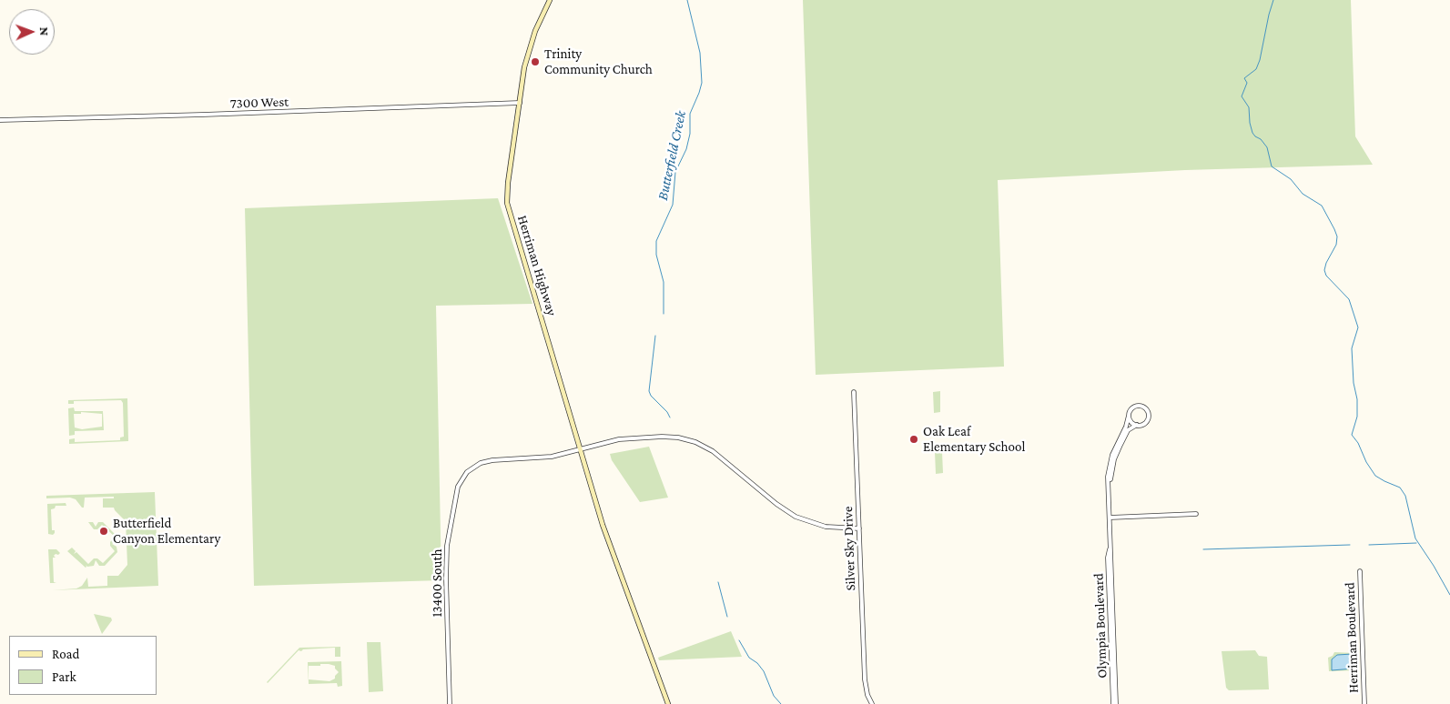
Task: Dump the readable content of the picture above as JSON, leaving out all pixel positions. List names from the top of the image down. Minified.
{"streets":{"main road":["Herriman Highway"],"street":["7300 West","Silver Sky Drive","13400 South","Olympia Boulevard","Herriman Boulevard"]},"crossings":[["7300 West","Herriman Highway"],["Herriman Highway","13400 South"]],"water":["Butterfield Creek"],"places":["Trinity Community Church","Oak Leaf Elementary School","Butterfield Canyon Elementary"],"legend":["Road","Park"],"north":"right"}
